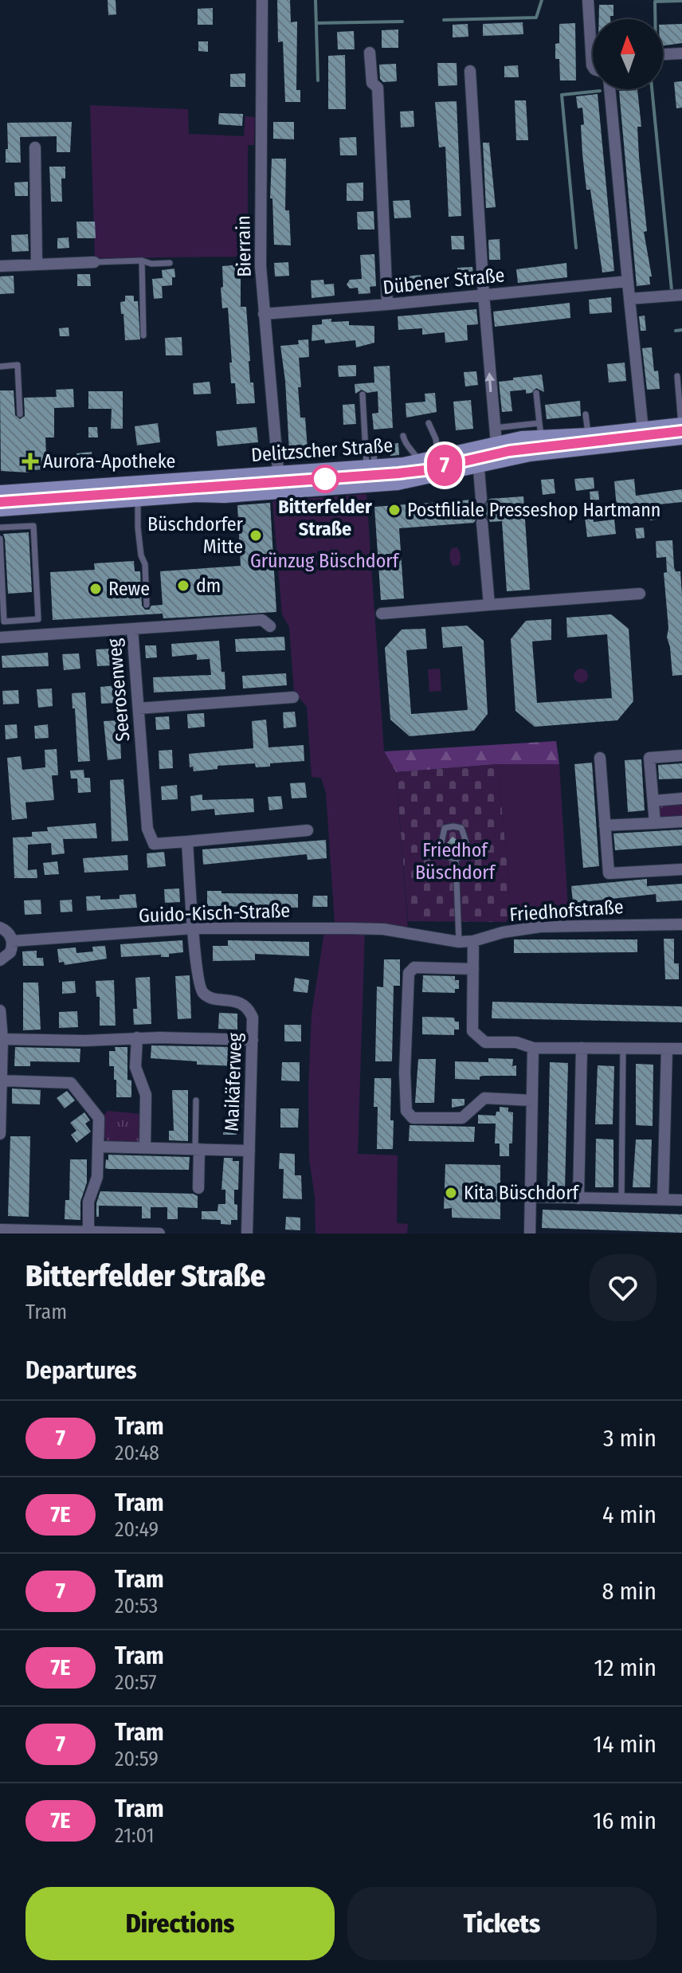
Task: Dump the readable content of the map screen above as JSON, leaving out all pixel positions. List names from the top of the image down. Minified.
{"streets":{"main road":["Delitzscher Straße"],"street":["Bierrain","Dübener Straße","Seerosenweg","Friedhofstraße","Guido-Kisch-Straße","Maikäferweg"]},"crossings":[["Bierrain","Dübener Straße"],["Bierrain","Delitzscher Straße"],["Friedhofstraße","Guido-Kisch-Straße"],["Guido-Kisch-Straße","Maikäferweg"]],"parks":["Grünzug Büschdorf","Friedhof Büschdorf"],"places":{"health":["Aurora-Apotheke"],"other":["Bitterfelder Straße","Postfiliale Presseshop Hartmann","Büschdorfer Mitte","dm","Rewe","Kita Büschdorf"]},"lines":["tram line 7"],"north":"top","page":{"on_map":"7","heading":[["Bitterfelder Straße","Tram"],"Departures"],"list":[{"mark":"7","name":"Tram","note":"20:48","value":"3 min"},{"mark":"7E","name":"Tram","note":"20:49","value":"4 min"},{"mark":"7","name":"Tram","note":"20:53","value":"8 min"},{"mark":"7E","name":"Tram","note":"20:57","value":"12 min"},{"mark":"7","name":"Tram","note":"20:59","value":"14 min"},{"mark":"7E","name":"Tram","note":"21:01","value":"16 min"}],"buttons":["Directions","Tickets"]}}
